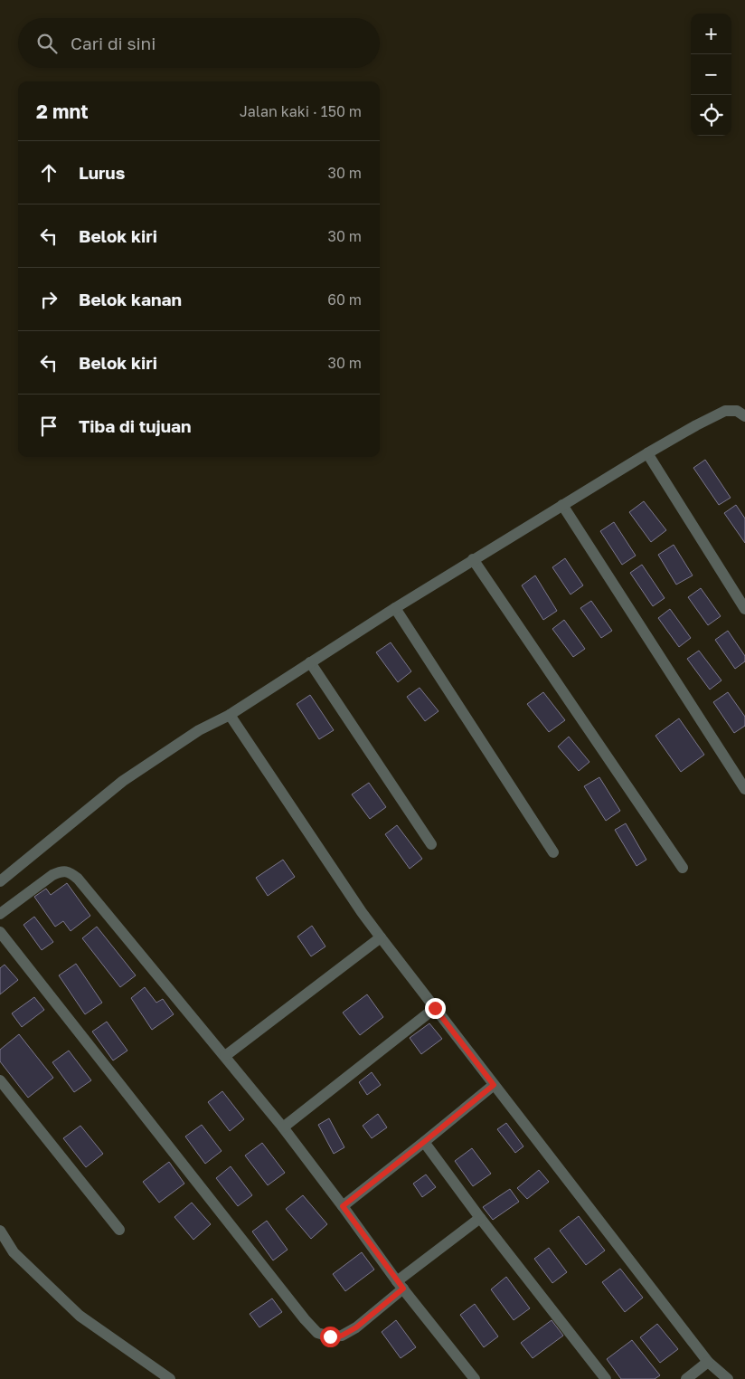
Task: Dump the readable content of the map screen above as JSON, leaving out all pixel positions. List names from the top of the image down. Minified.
{"page":{"map_buttons":["+","−"],"search":"Cari di sini","heading":["2 mnt","Jalan kaki · 150 m"],"list":[["Lurus","30 m"],["Belok kiri","30 m"],["Belok kanan","60 m"],["Belok kiri","30 m"],"Tiba di tujuan"]}}
